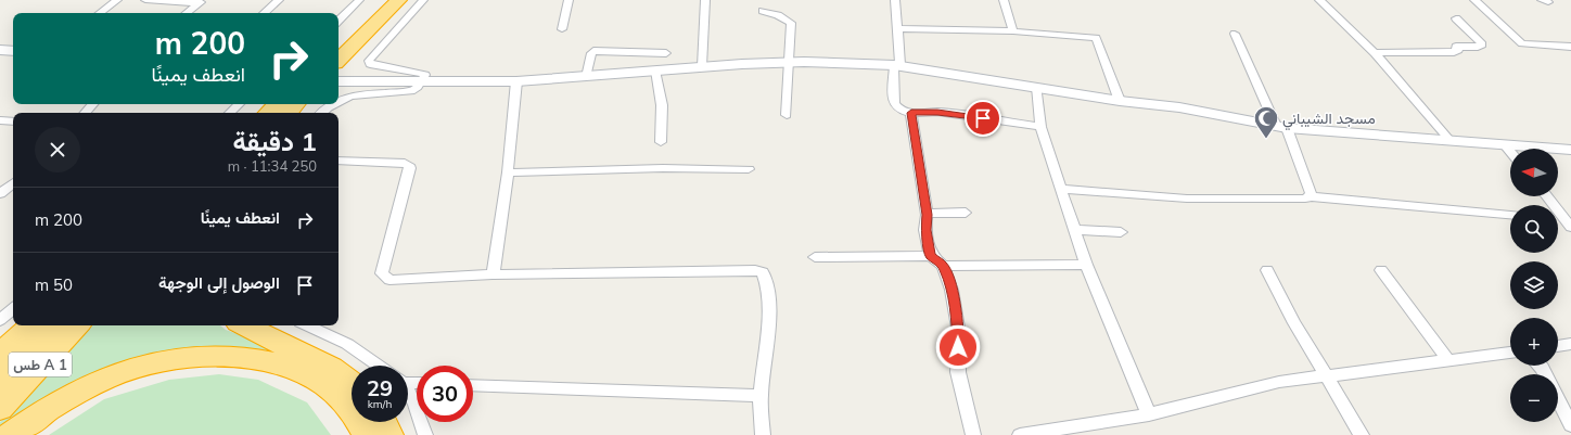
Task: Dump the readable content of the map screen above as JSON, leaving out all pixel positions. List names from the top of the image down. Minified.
{"streets":{"highway":["طس A 1"]},"places":{"mosque":["مسجد الشيباني"]},"north":"left","page":{"turn":["200 m","انعطف يمينًا"],"heading":["1 دقيقة","250 m · 11:34"],"map_buttons":["+","−"],"list":[{"name":"انعطف يمينًا","value":"200 m"},{"name":"الوصول إلى الوجهة","value":"50 m"}],"speed":"29 km/h","limit":"30"}}
